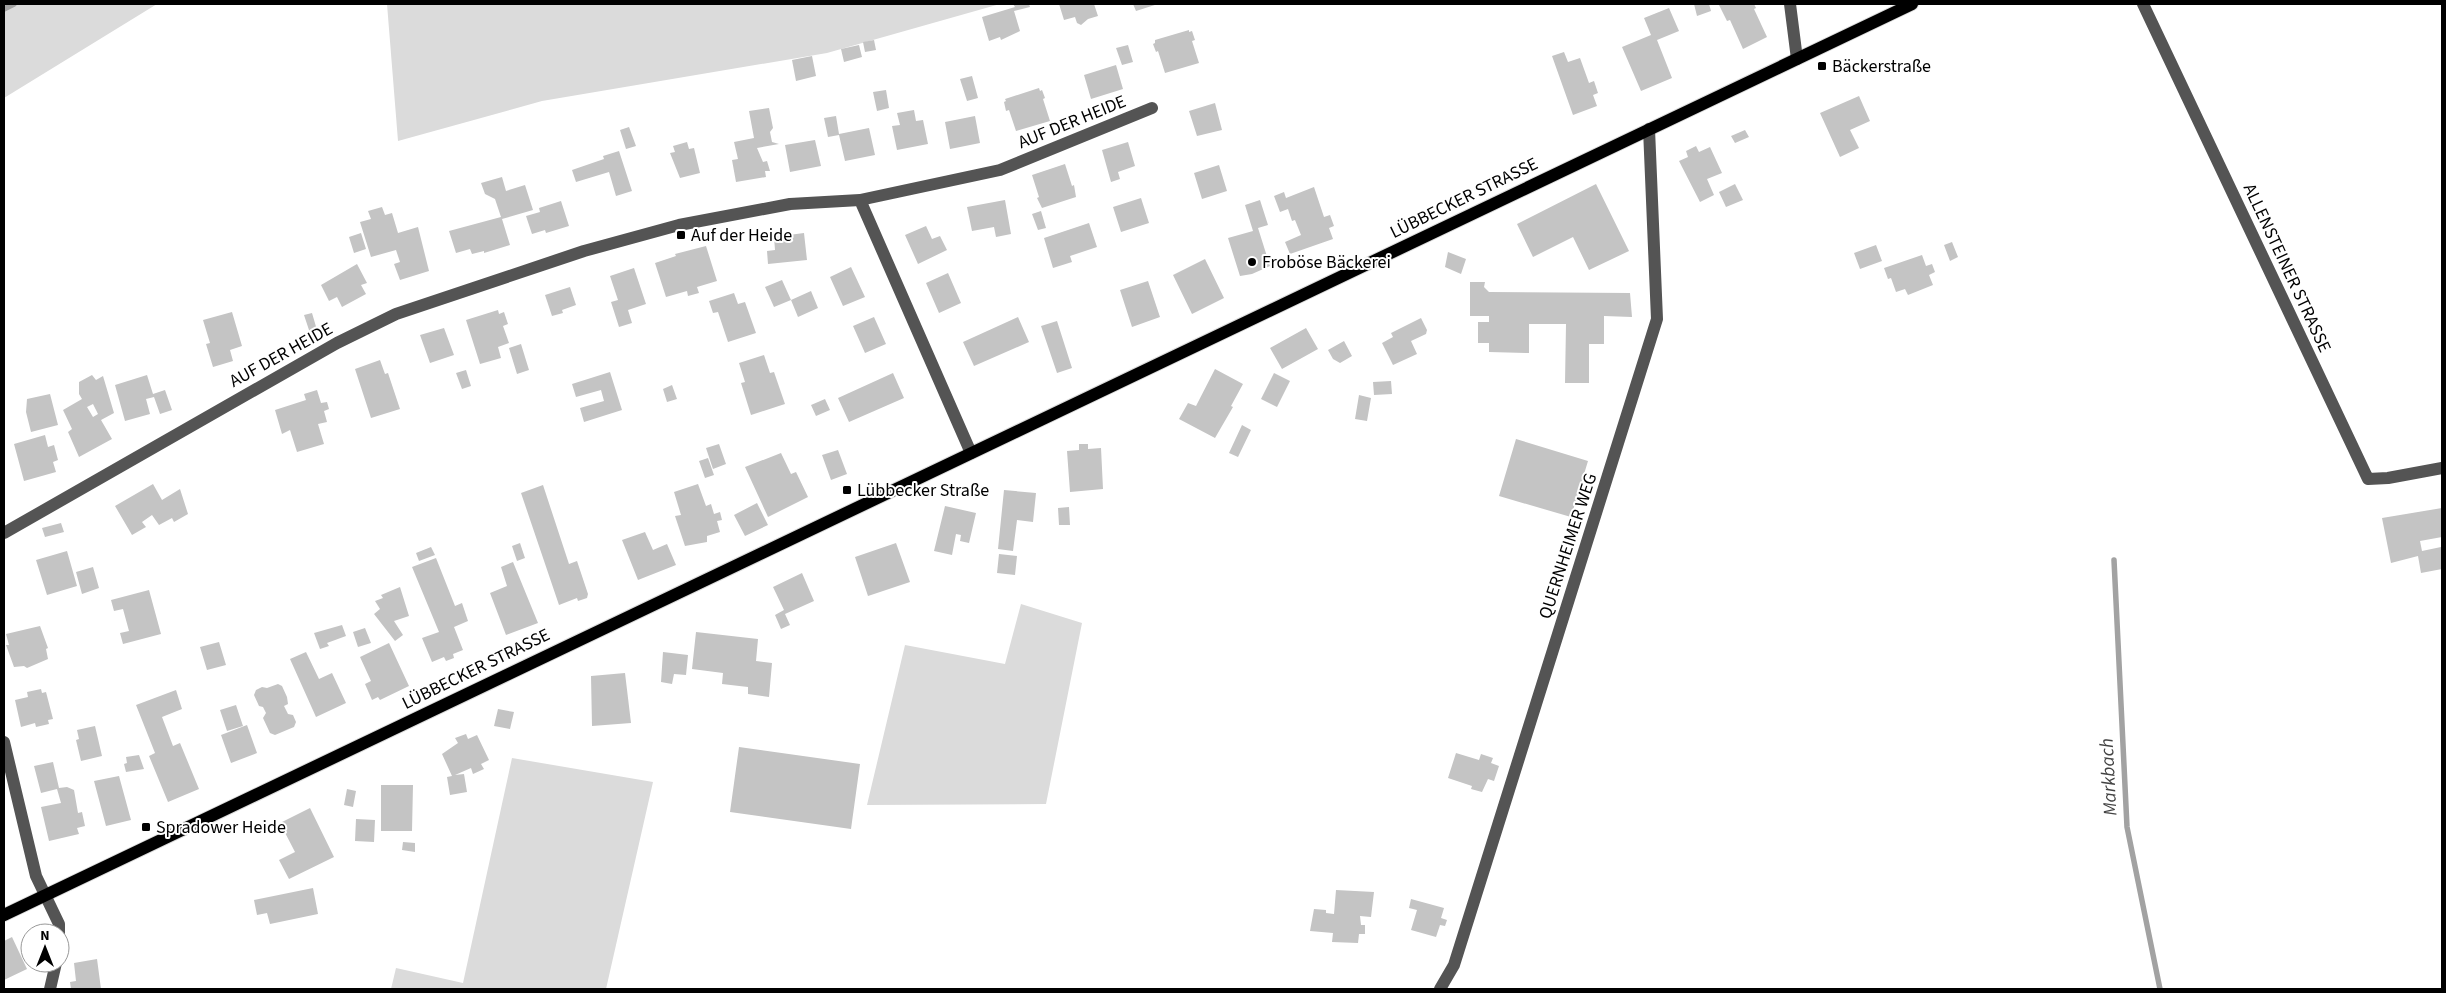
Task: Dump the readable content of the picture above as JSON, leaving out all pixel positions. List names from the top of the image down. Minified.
{"streets":{"main road":["LÜBBECKER STRASSE"],"street":["AUF DER HEIDE","ALLENSTEINER STRASSE","QUERNHEIMER WEG"]},"crossings":[["LÜBBECKER STRASSE","QUERNHEIMER WEG"]],"water":["Markbach"],"places":{"transit":["Bäckerstraße","Auf der Heide","Lübbecker Straße","Spradower Heide"],"other":["Froböse Bäckerei"]},"north":"top"}
